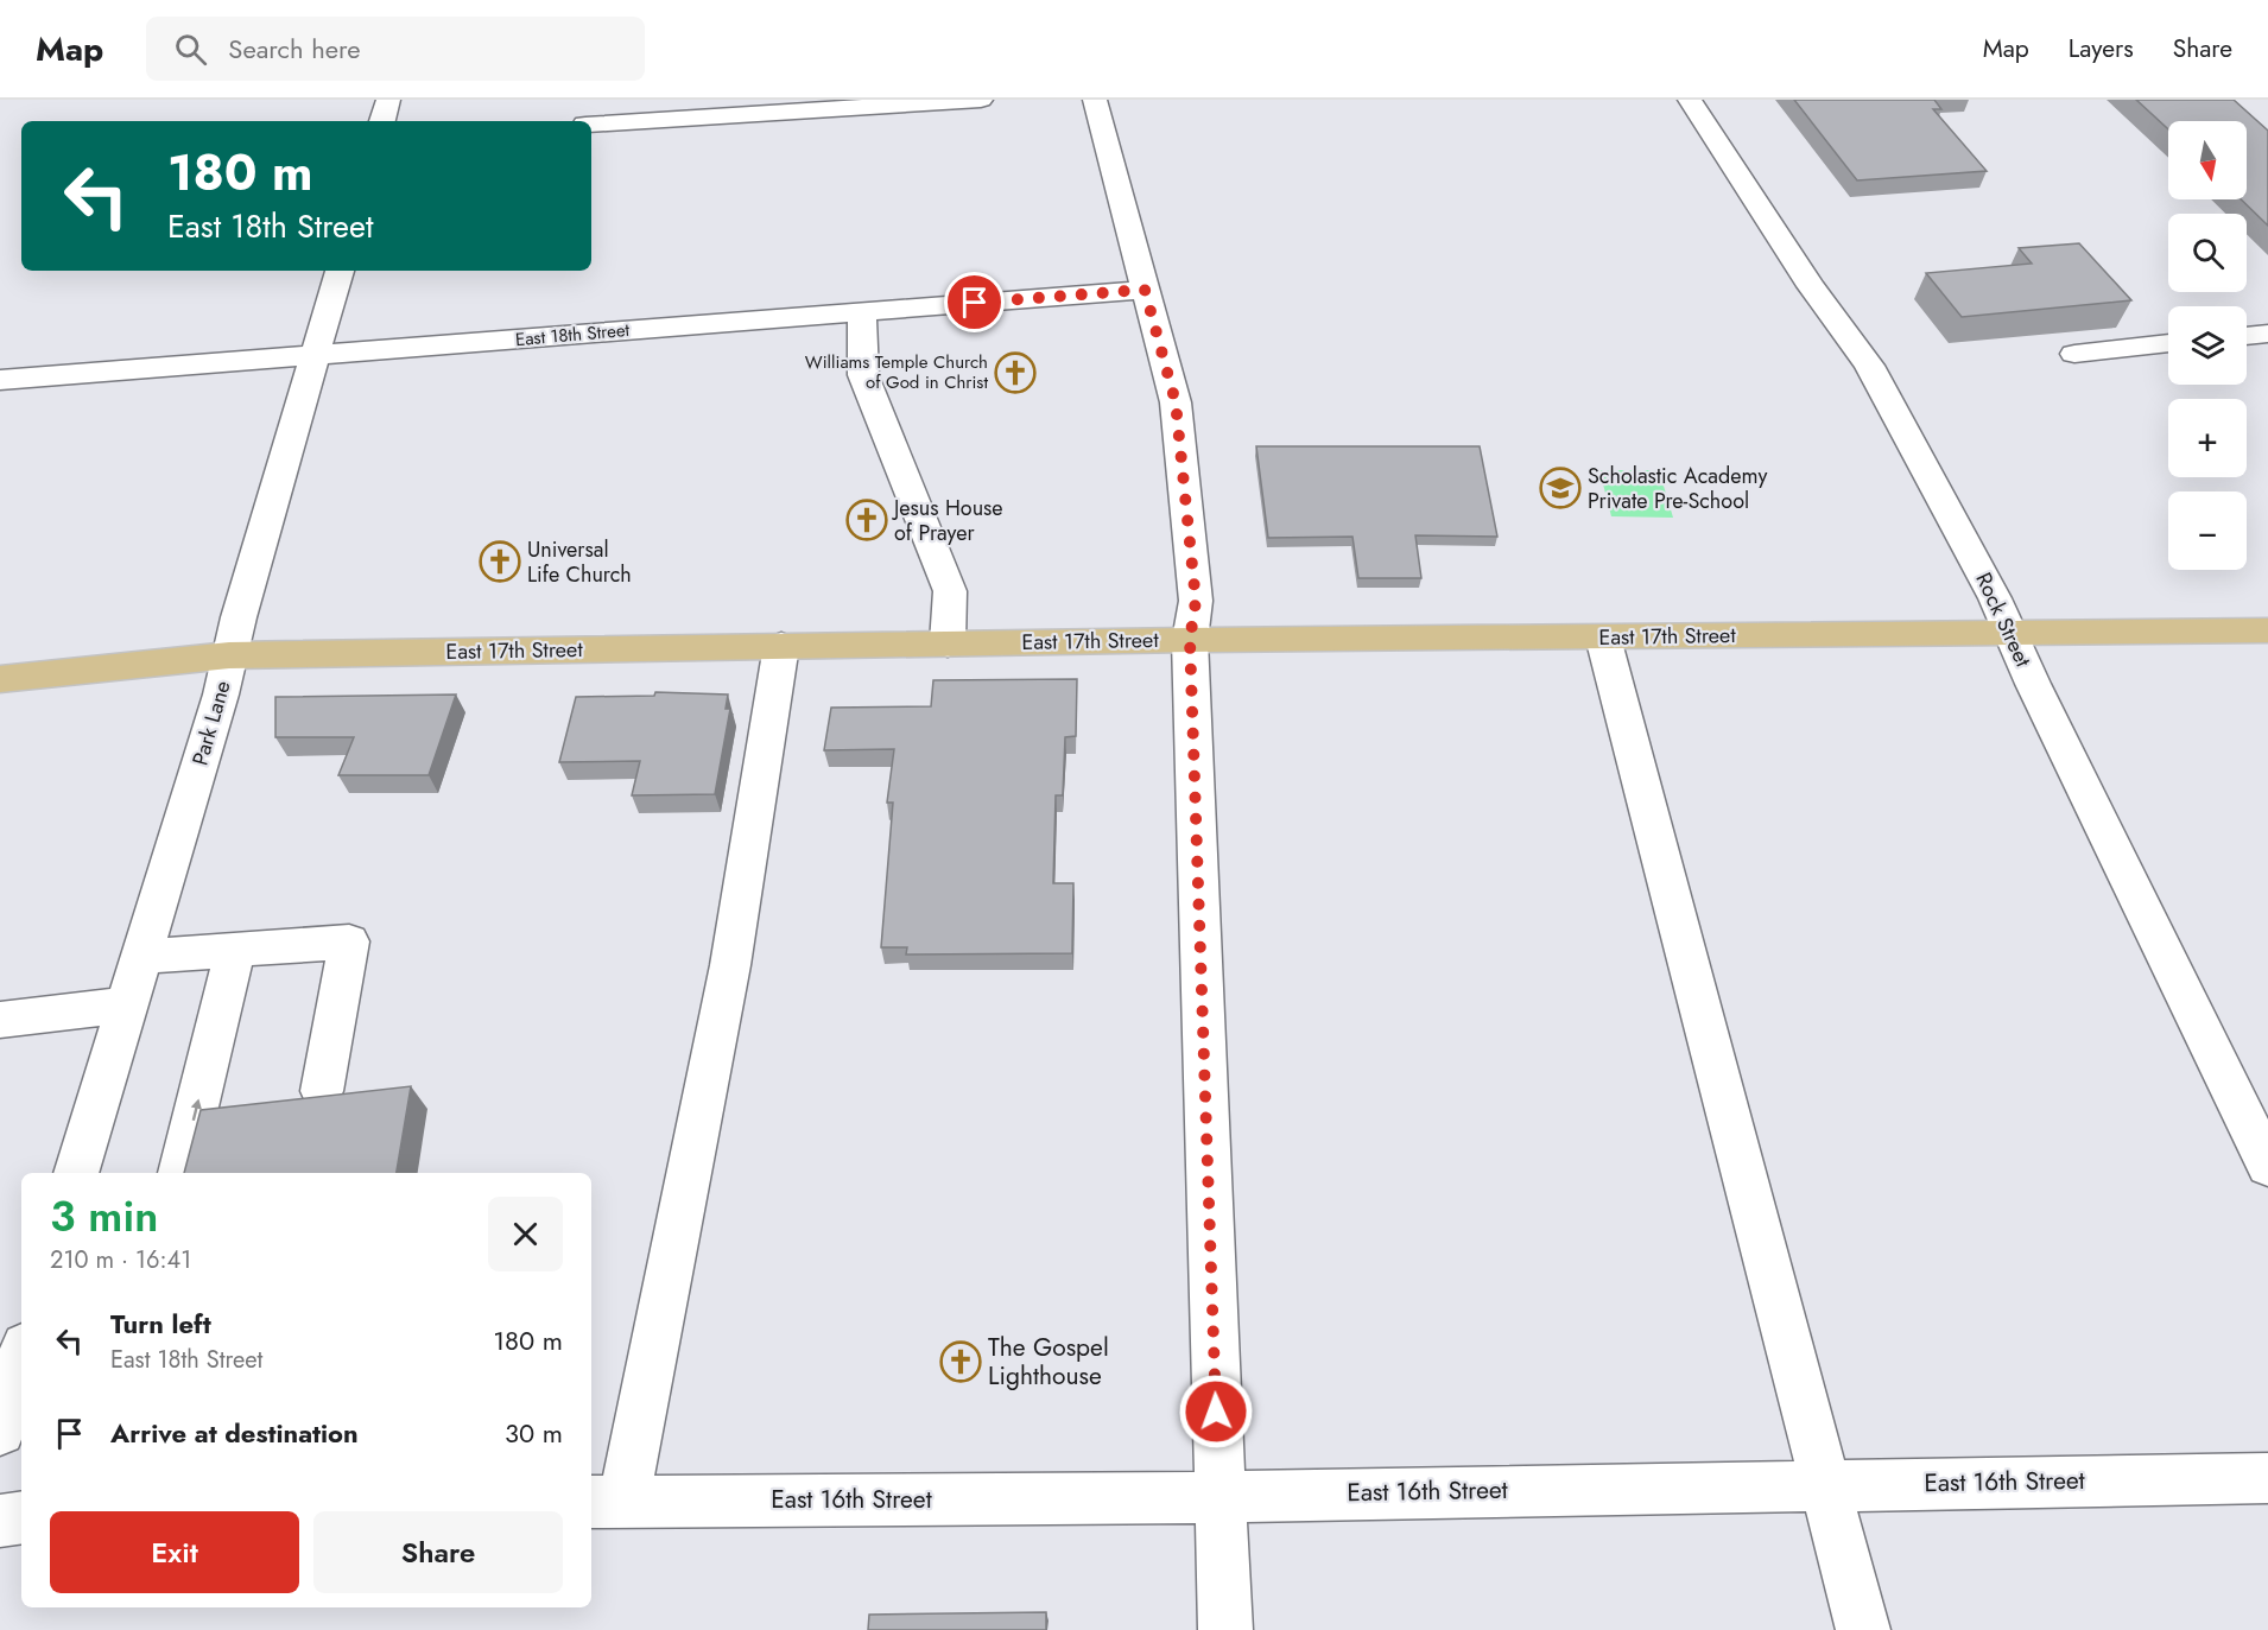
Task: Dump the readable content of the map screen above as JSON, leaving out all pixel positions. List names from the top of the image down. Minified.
{"streets":{"main road":["East 17th Street"],"street":["East 18th Street","Rock Street","Park Lane","East 16th Street"]},"crossings":[["East 18th Street","Park Lane"],["Rock Street","East 17th Street"],["East 17th Street","Park Lane"]],"places":{"church":["Williams Temple Church of God in Christ","Jesus House of Prayer","Universal Life Church","The Gospel Lighthouse"],"school or university":["Scholastic Academy Private Pre-School"]},"north":"bottom","page":{"header":"Map","search":"Search here","nav":["Map","Layers","Share"],"map_buttons":["+","−"],"turn":["180 m","East 18th Street"],"heading":["3 min","210 m · 16:41"],"list":[{"name":"Turn left","note":"East 18th Street","value":"180 m"},{"name":"Arrive at destination","value":"30 m"}],"buttons":["Exit","Share"]}}
